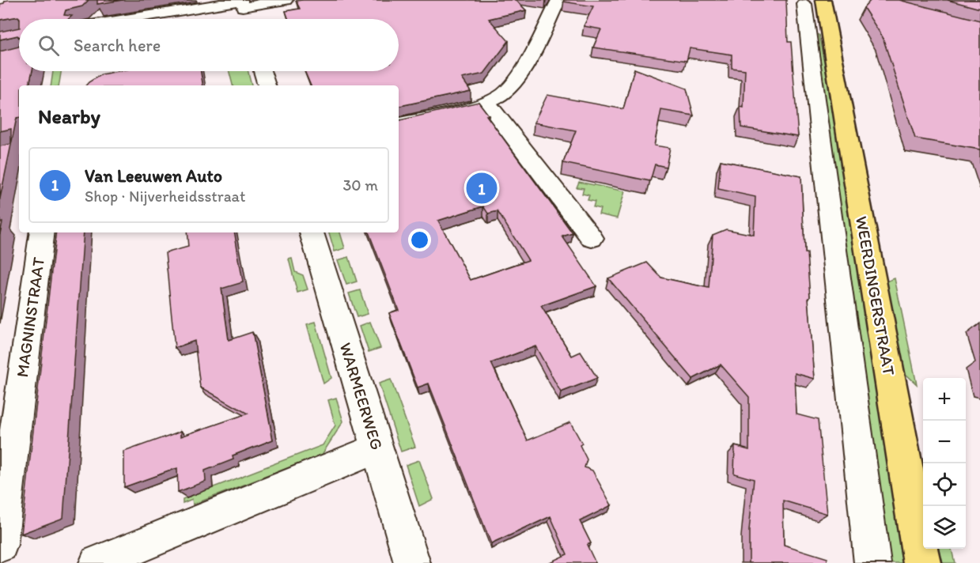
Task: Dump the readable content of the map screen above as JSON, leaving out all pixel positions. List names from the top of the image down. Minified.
{"streets":{"main road":["WEERDINGERSTRAAT"],"street":["MAGNINSTRAAT","WARMEERWEG"]},"page":{"search":"Search here","heading":"Nearby","list":[{"mark":"1","name":"Van Leeuwen Auto","note":"Shop · Nijverheidsstraat","value":"30 m"}],"pins":"1","map_buttons":["+","−"]}}
